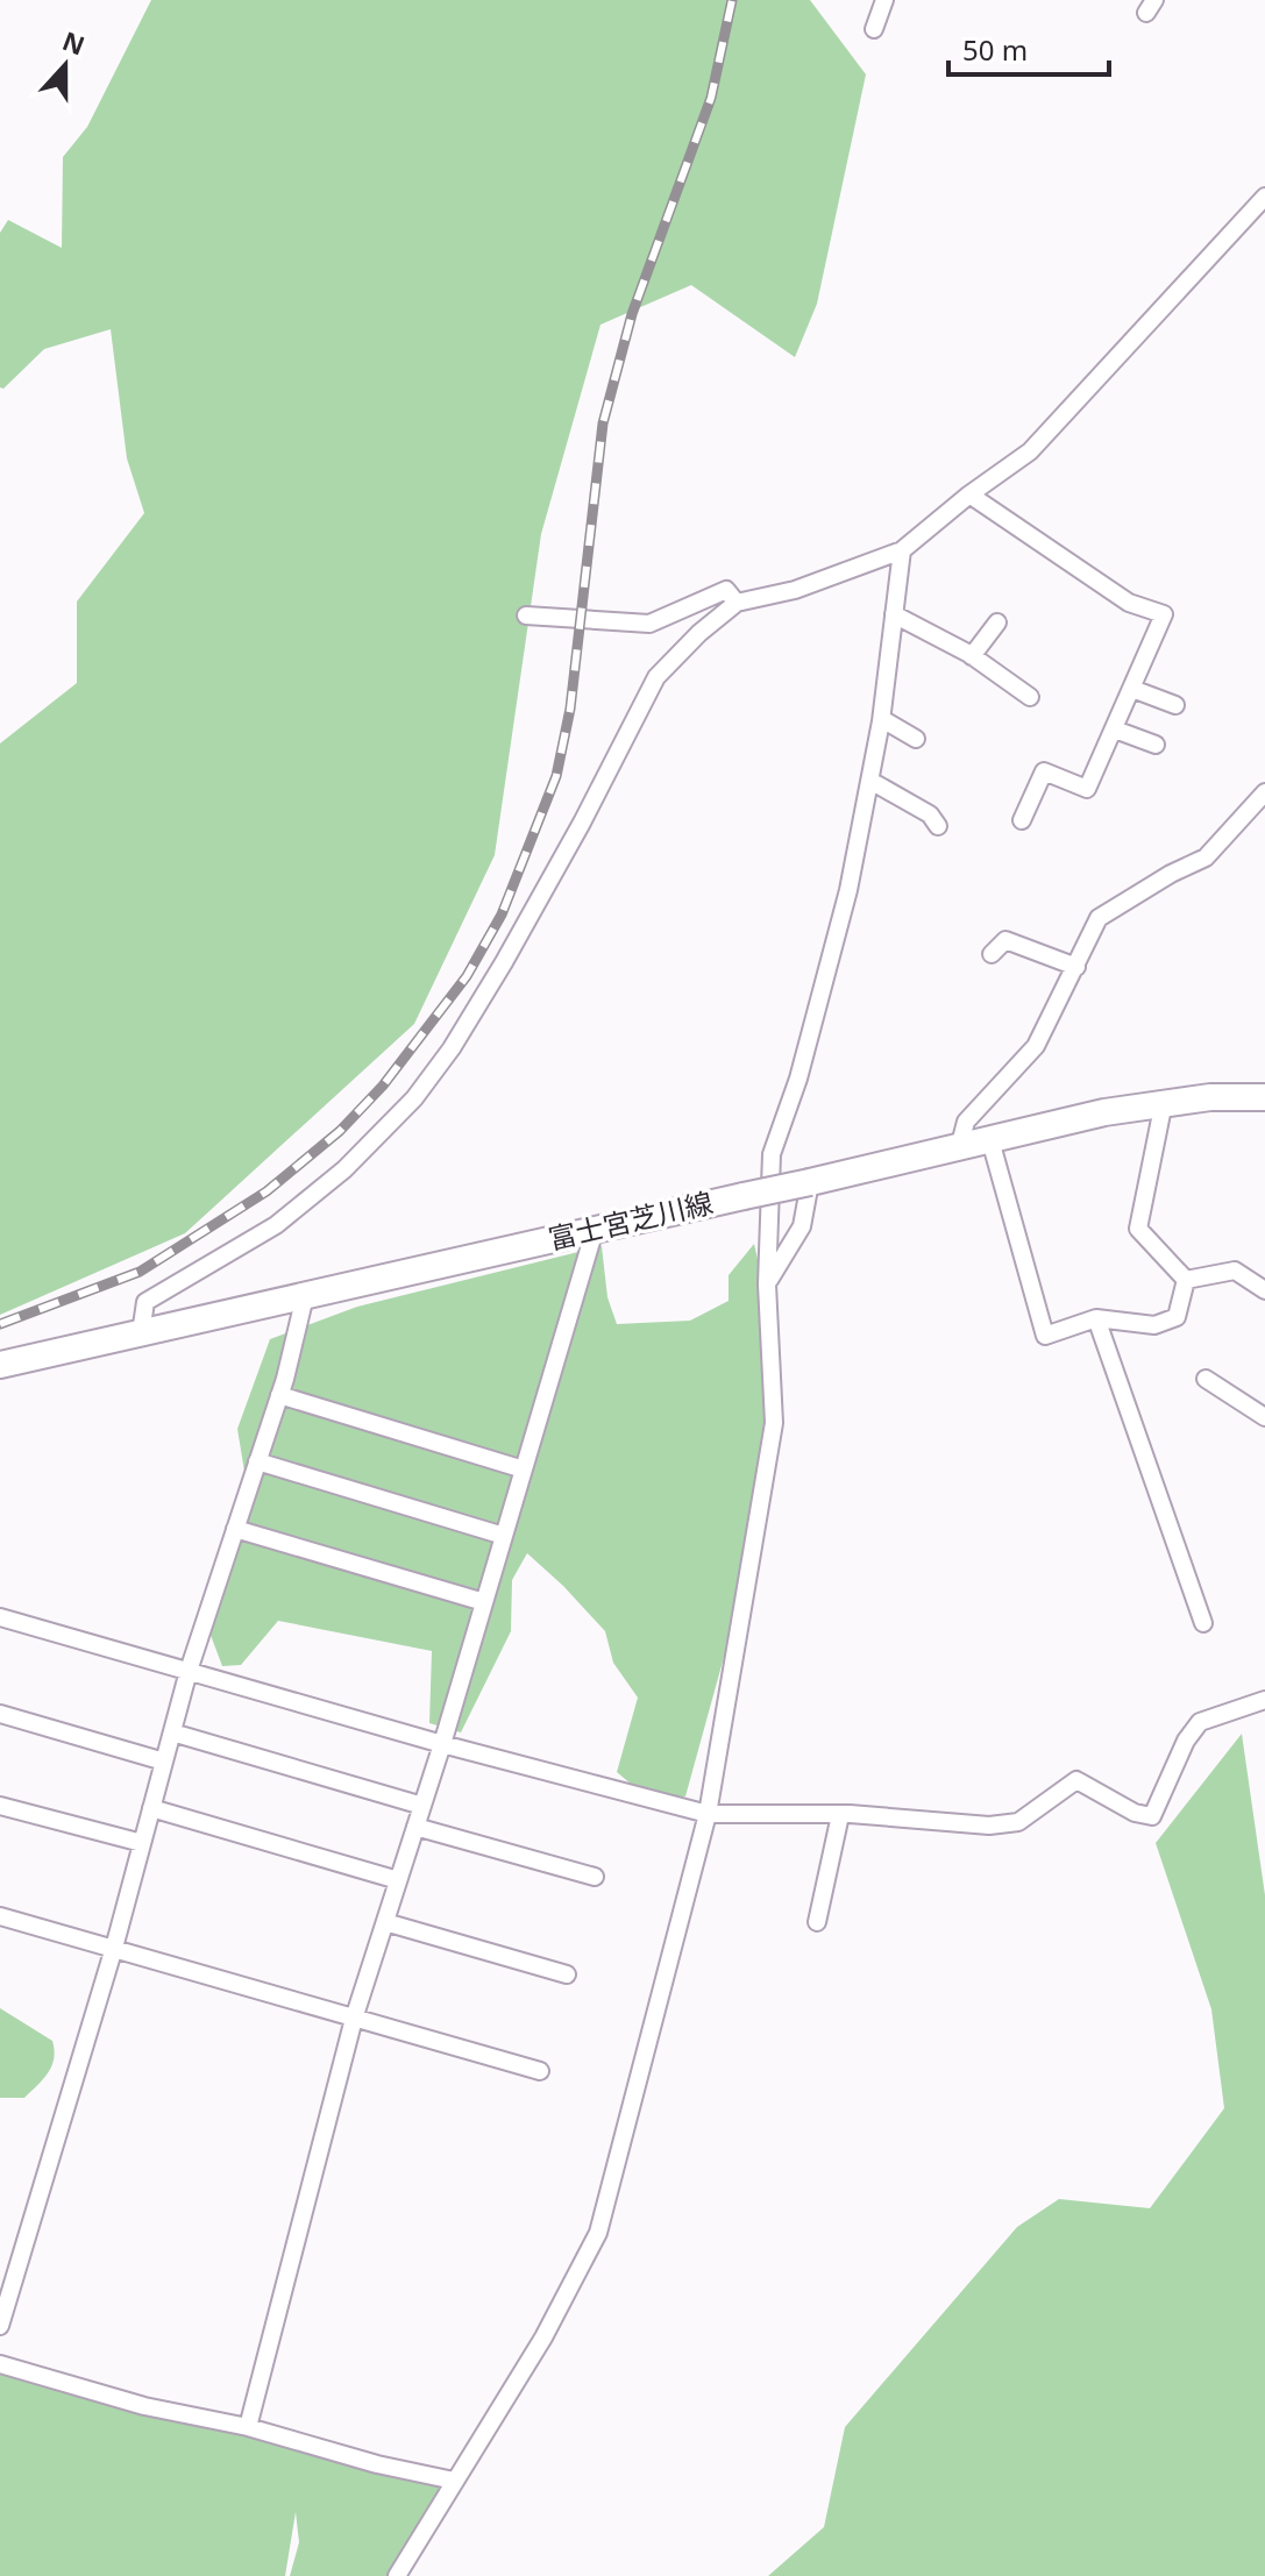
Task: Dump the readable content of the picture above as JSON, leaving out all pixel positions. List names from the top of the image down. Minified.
{"streets":{"main road":["富士宮芝川線"]},"scale_bar":"50 m","north":"top"}
